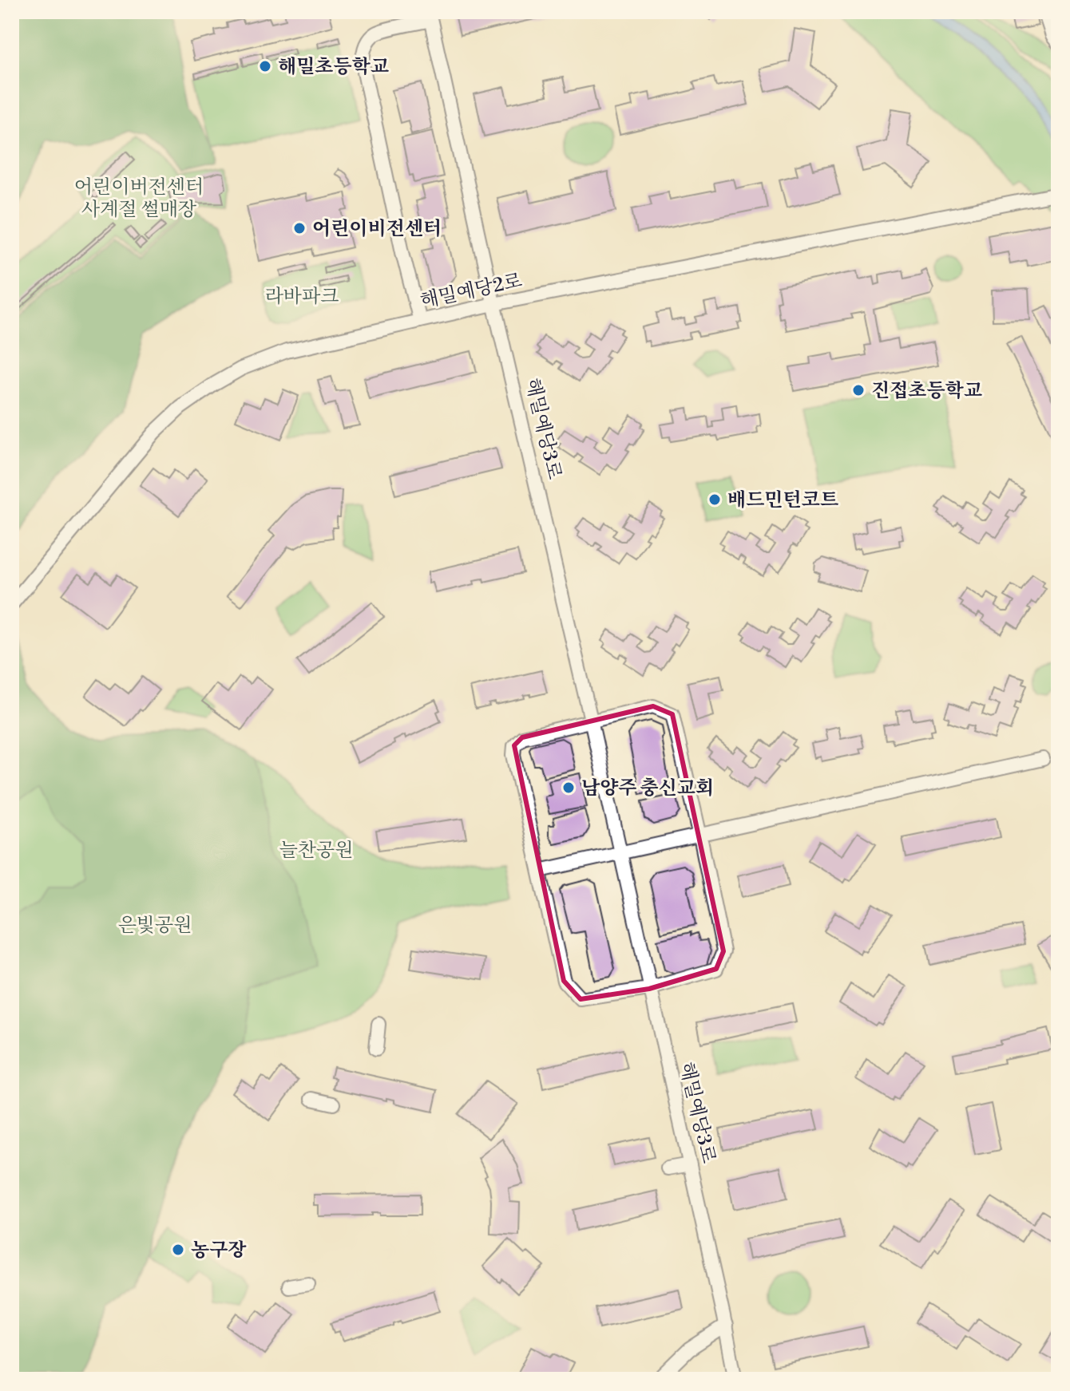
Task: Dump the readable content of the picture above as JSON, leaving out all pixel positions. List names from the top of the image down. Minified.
{"streets":{"street":["해밀예당2로","해밀예당3로"]},"crossings":[["해밀예당2로","해밀예당3로"]],"parks":["어린이버전센터 사계절 썰매장","라바파크","늘찬공원","은빛공원"],"places":["해밀초등학교","어린이비전센터","진접초등학교","배드민턴코트","남양주 충신교회","농구장"]}
